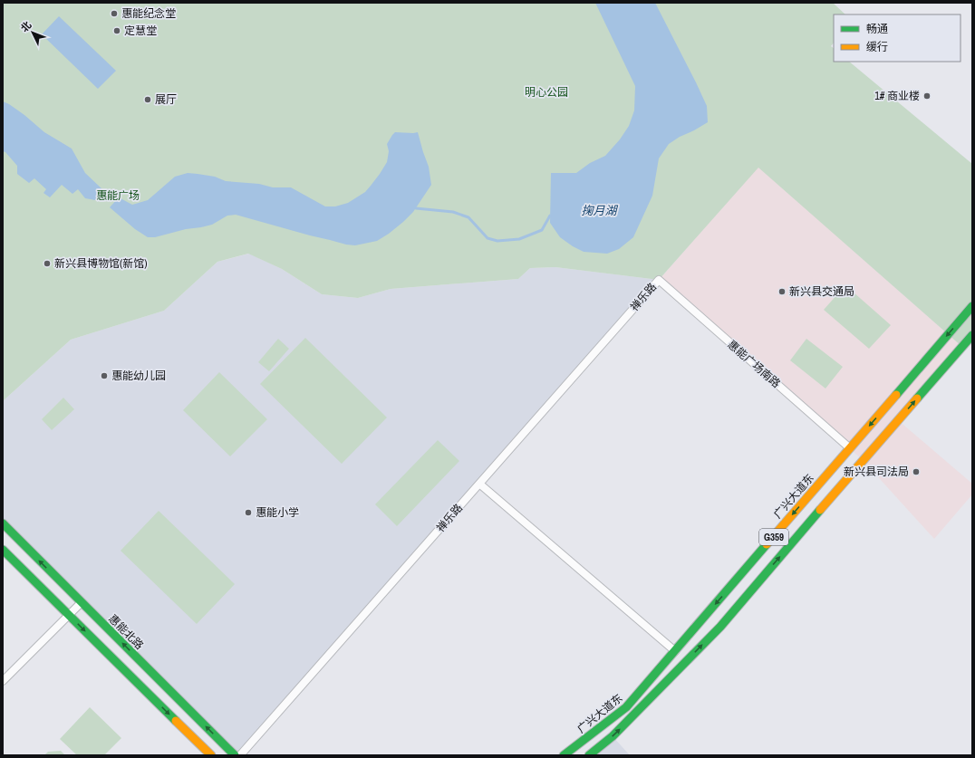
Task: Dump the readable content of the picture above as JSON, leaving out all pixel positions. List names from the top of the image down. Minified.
{"streets":{"main road":["广兴大道东","G359","惠能北路"],"street":["禅乐路","惠能广场南路"]},"crossings":[["禅乐路","惠能广场南路"],["惠能广场南路","广兴大道东"]],"water":["掬月湖"],"parks":["明心公园","惠能广场"],"places":["惠能纪念堂","定慧堂","1# 商业楼","展厅","新兴县博物馆(新馆)","新兴县交通局","惠能幼儿园","新兴县司法局","惠能小学"],"legend":["畅通","缓行"],"north":"top left"}
